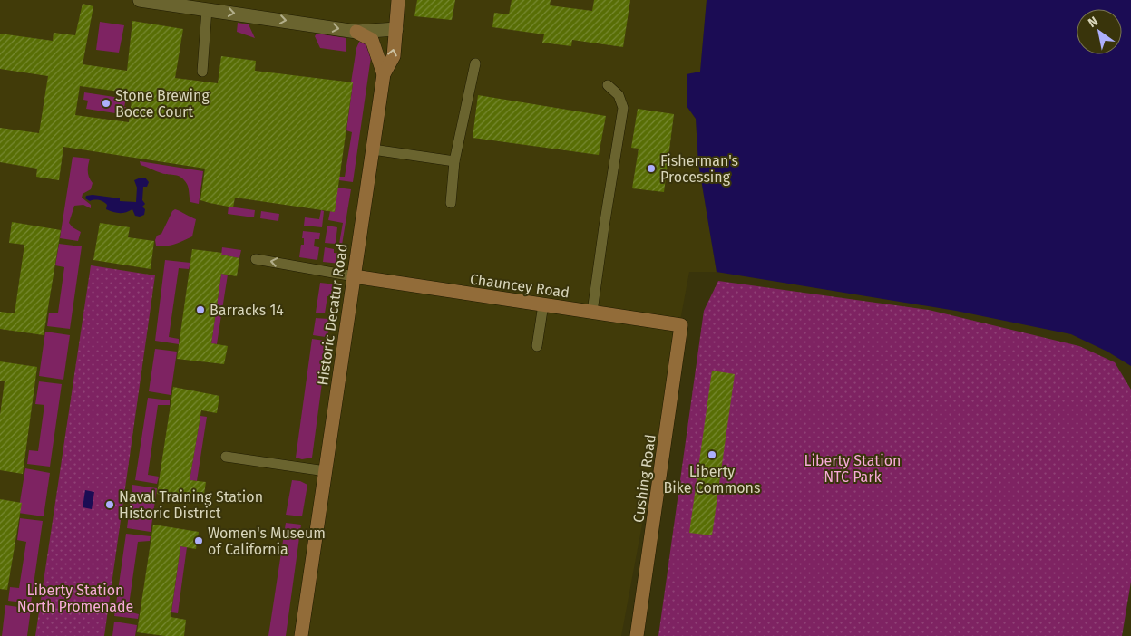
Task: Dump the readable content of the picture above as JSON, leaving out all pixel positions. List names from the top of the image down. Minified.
{"streets":{"street":["Chauncey Road","Historic Decatur Road","Cushing Road"]},"crossings":[["Chauncey Road","Historic Decatur Road"],["Chauncey Road","Cushing Road"]],"parks":["Liberty Station NTC Park","Liberty Station North Promenade"],"places":["Stone Brewing Bocce Court","Fisherman's Processing","Barracks 14","Liberty Bike Commons","Naval Training Station Historic District","Women's Museum of California"],"north":"top left"}
